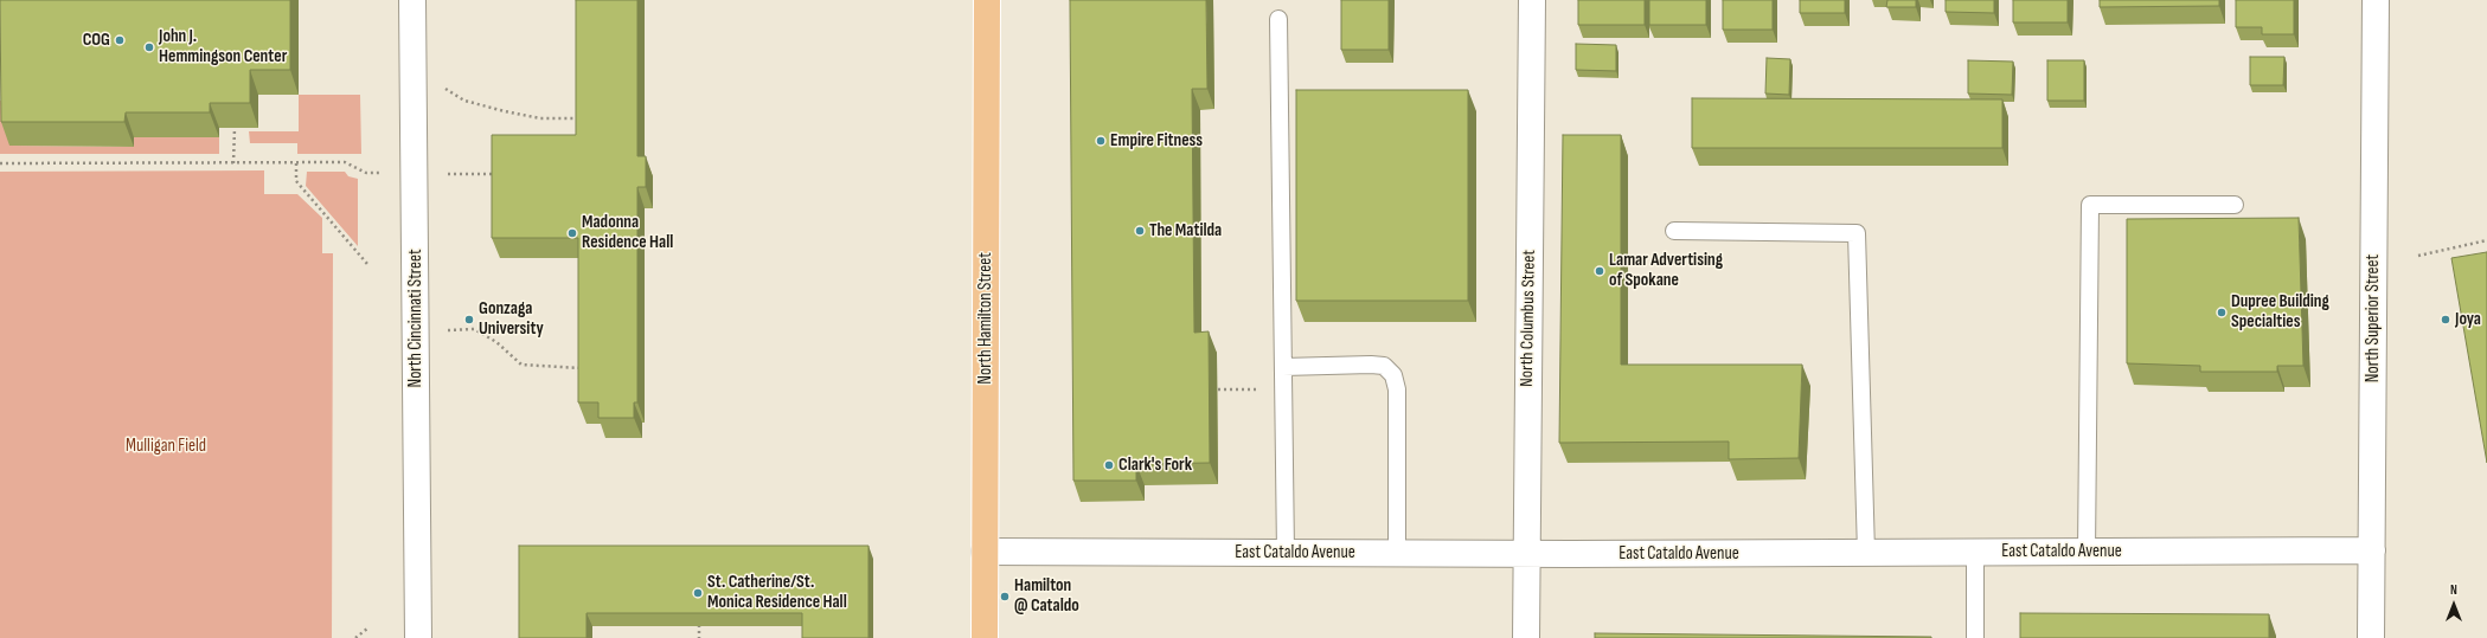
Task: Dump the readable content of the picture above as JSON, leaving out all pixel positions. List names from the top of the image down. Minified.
{"streets":{"main road":["North Hamilton Street"],"street":["North Cincinnati Street","North Columbus Street","North Superior Street","East Cataldo Avenue"]},"crossings":[["North Hamilton Street","East Cataldo Avenue"],["North Columbus Street","East Cataldo Avenue"],["North Superior Street","East Cataldo Avenue"]],"parks":["Mulligan Field"],"places":["COG","John J. Hemmingson Center","Empire Fitness","The Matilda","Madonna Residence Hall","Lamar Advertising of Spokane","Dupree Building Specialties","Gonzaga University","Joya","Clark's Fork","St. Catherine/St. Monica Residence Hall","Hamilton @ Cataldo"],"north":"top"}
